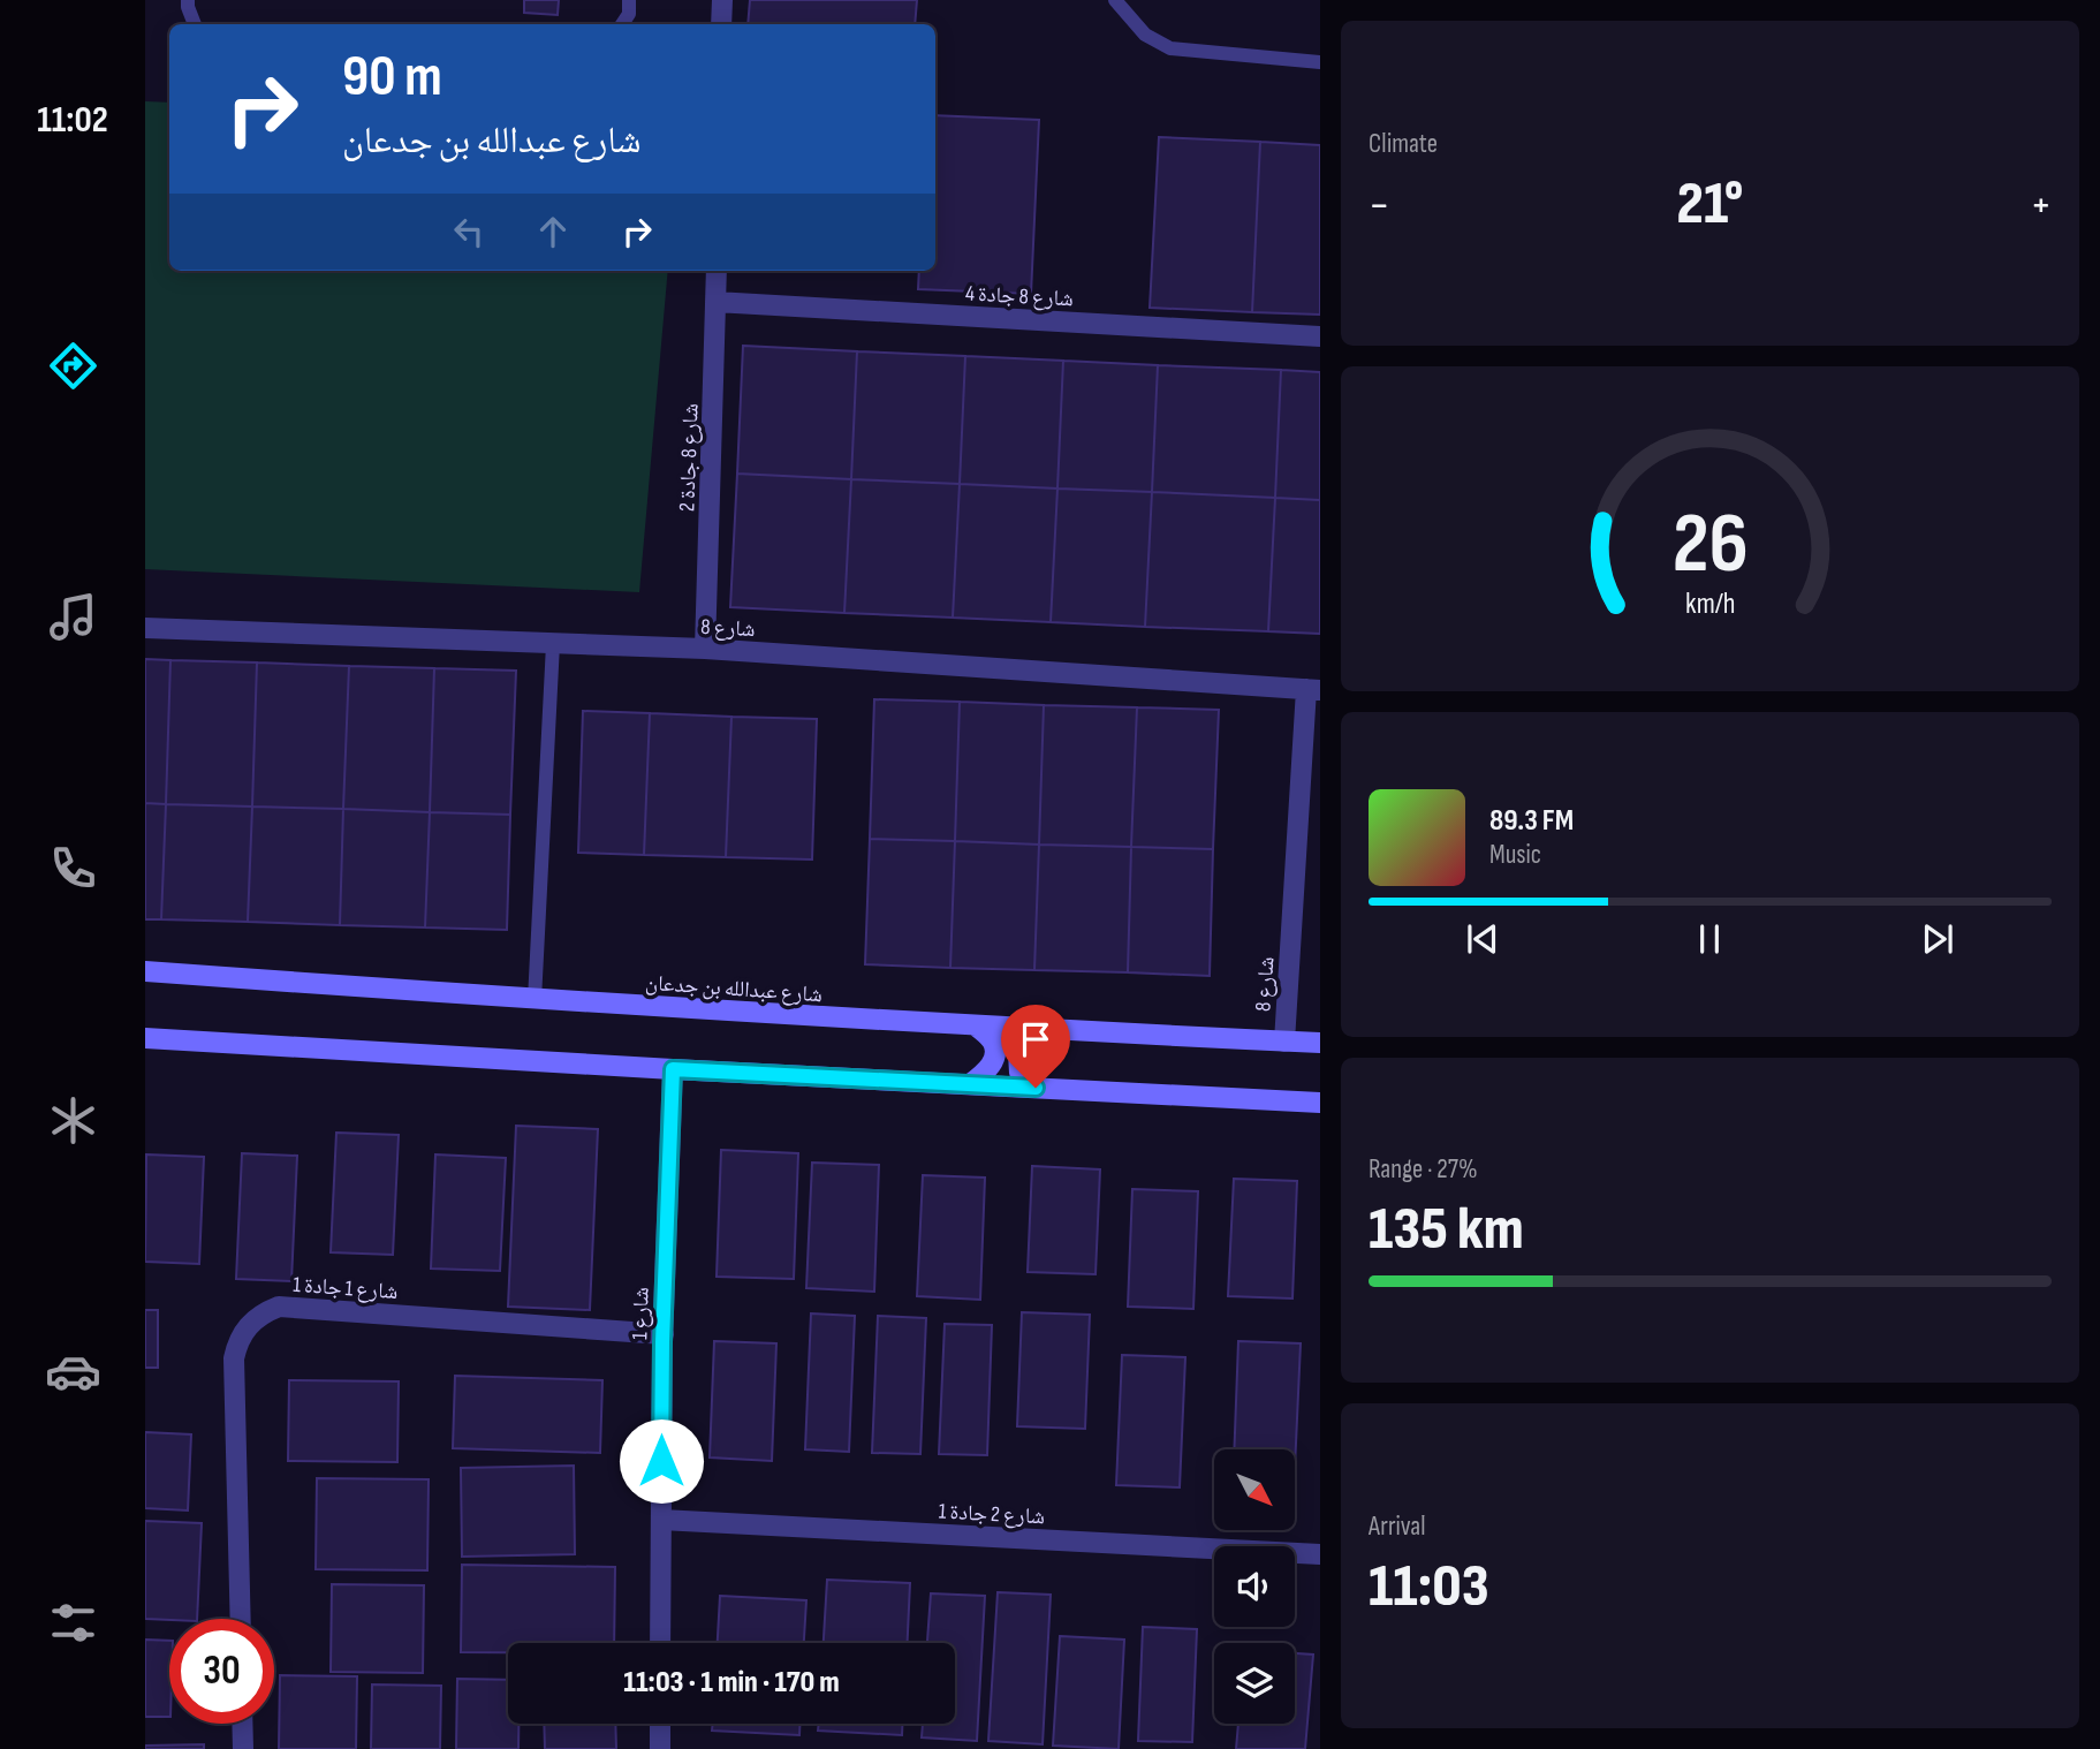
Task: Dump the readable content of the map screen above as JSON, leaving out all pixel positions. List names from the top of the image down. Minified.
{"streets":{"street":["شارع 8 جادة 4","شارع 8 جادة 2","شارع 8","شارع عبدالله بن جدعان","شارع 1 جادة 1","شارع 1","شارع 2 جادة 1"]},"crossings":[["شارع 8 جادة 4","شارع 8 جادة 2"],["شارع 8 جادة 2","شارع 8"],["شارع 8","شارع عبدالله بن جدعان"],["شارع 1 جادة 1","شارع 1"],["شارع 1","شارع 2 جادة 1"]],"north":"bottom right","page":{"tabs":"11:02","tile":["Climate",["Range · 27%","135 km"],["Arrival","11:03"]],"turn":["90 m","شارع عبدالله بن جدعان"],"heat":["−","21°","+"],"song":["89.3 FM","Music"],"limit":"30","trip":"11:03 · 1 min · 170 m","gauge":["26","km/h"]}}
